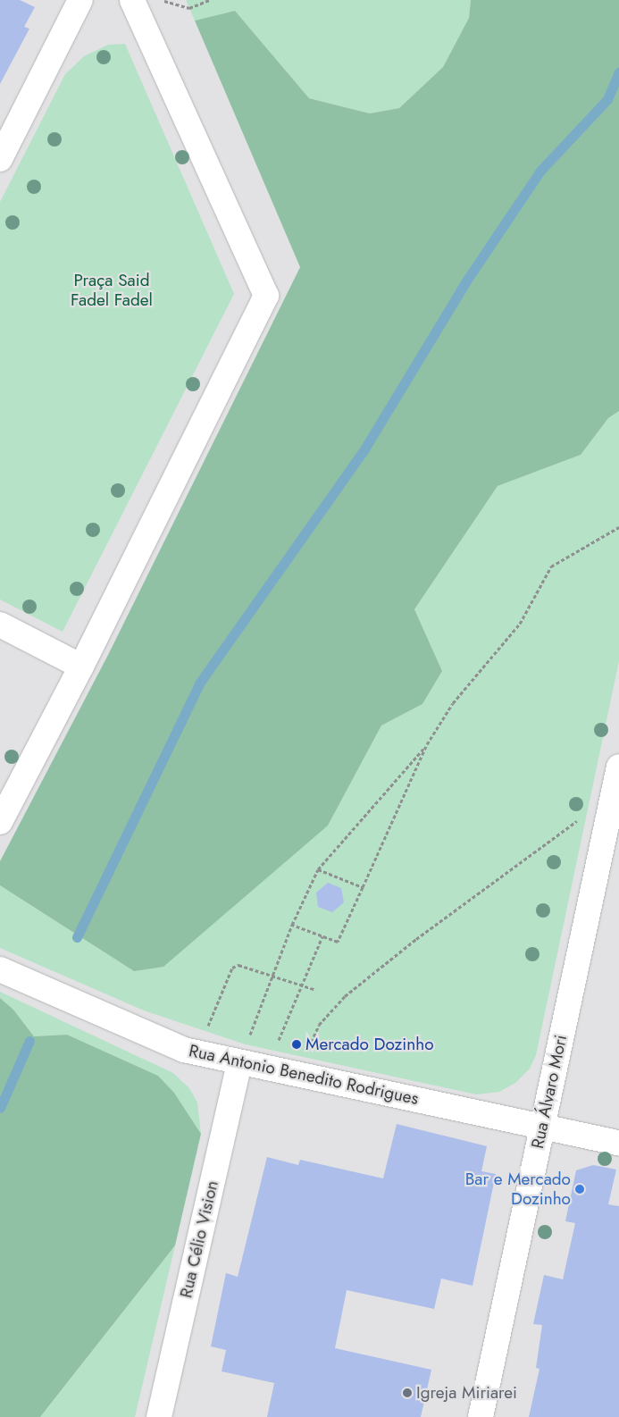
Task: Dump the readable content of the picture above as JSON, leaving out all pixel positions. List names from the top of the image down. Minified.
{"streets":{"street":["Rua Antonio Benedito Rodrigues","Rua Álvaro Mori","Rua Célio Vision"]},"crossings":[["Rua Antonio Benedito Rodrigues","Rua Álvaro Mori"],["Rua Antonio Benedito Rodrigues","Rua Célio Vision"]],"parks":["Praça Said Fadel Fadel"],"places":["Mercado Dozinho","Bar e Mercado Dozinho","Igreja Miriarei"]}
